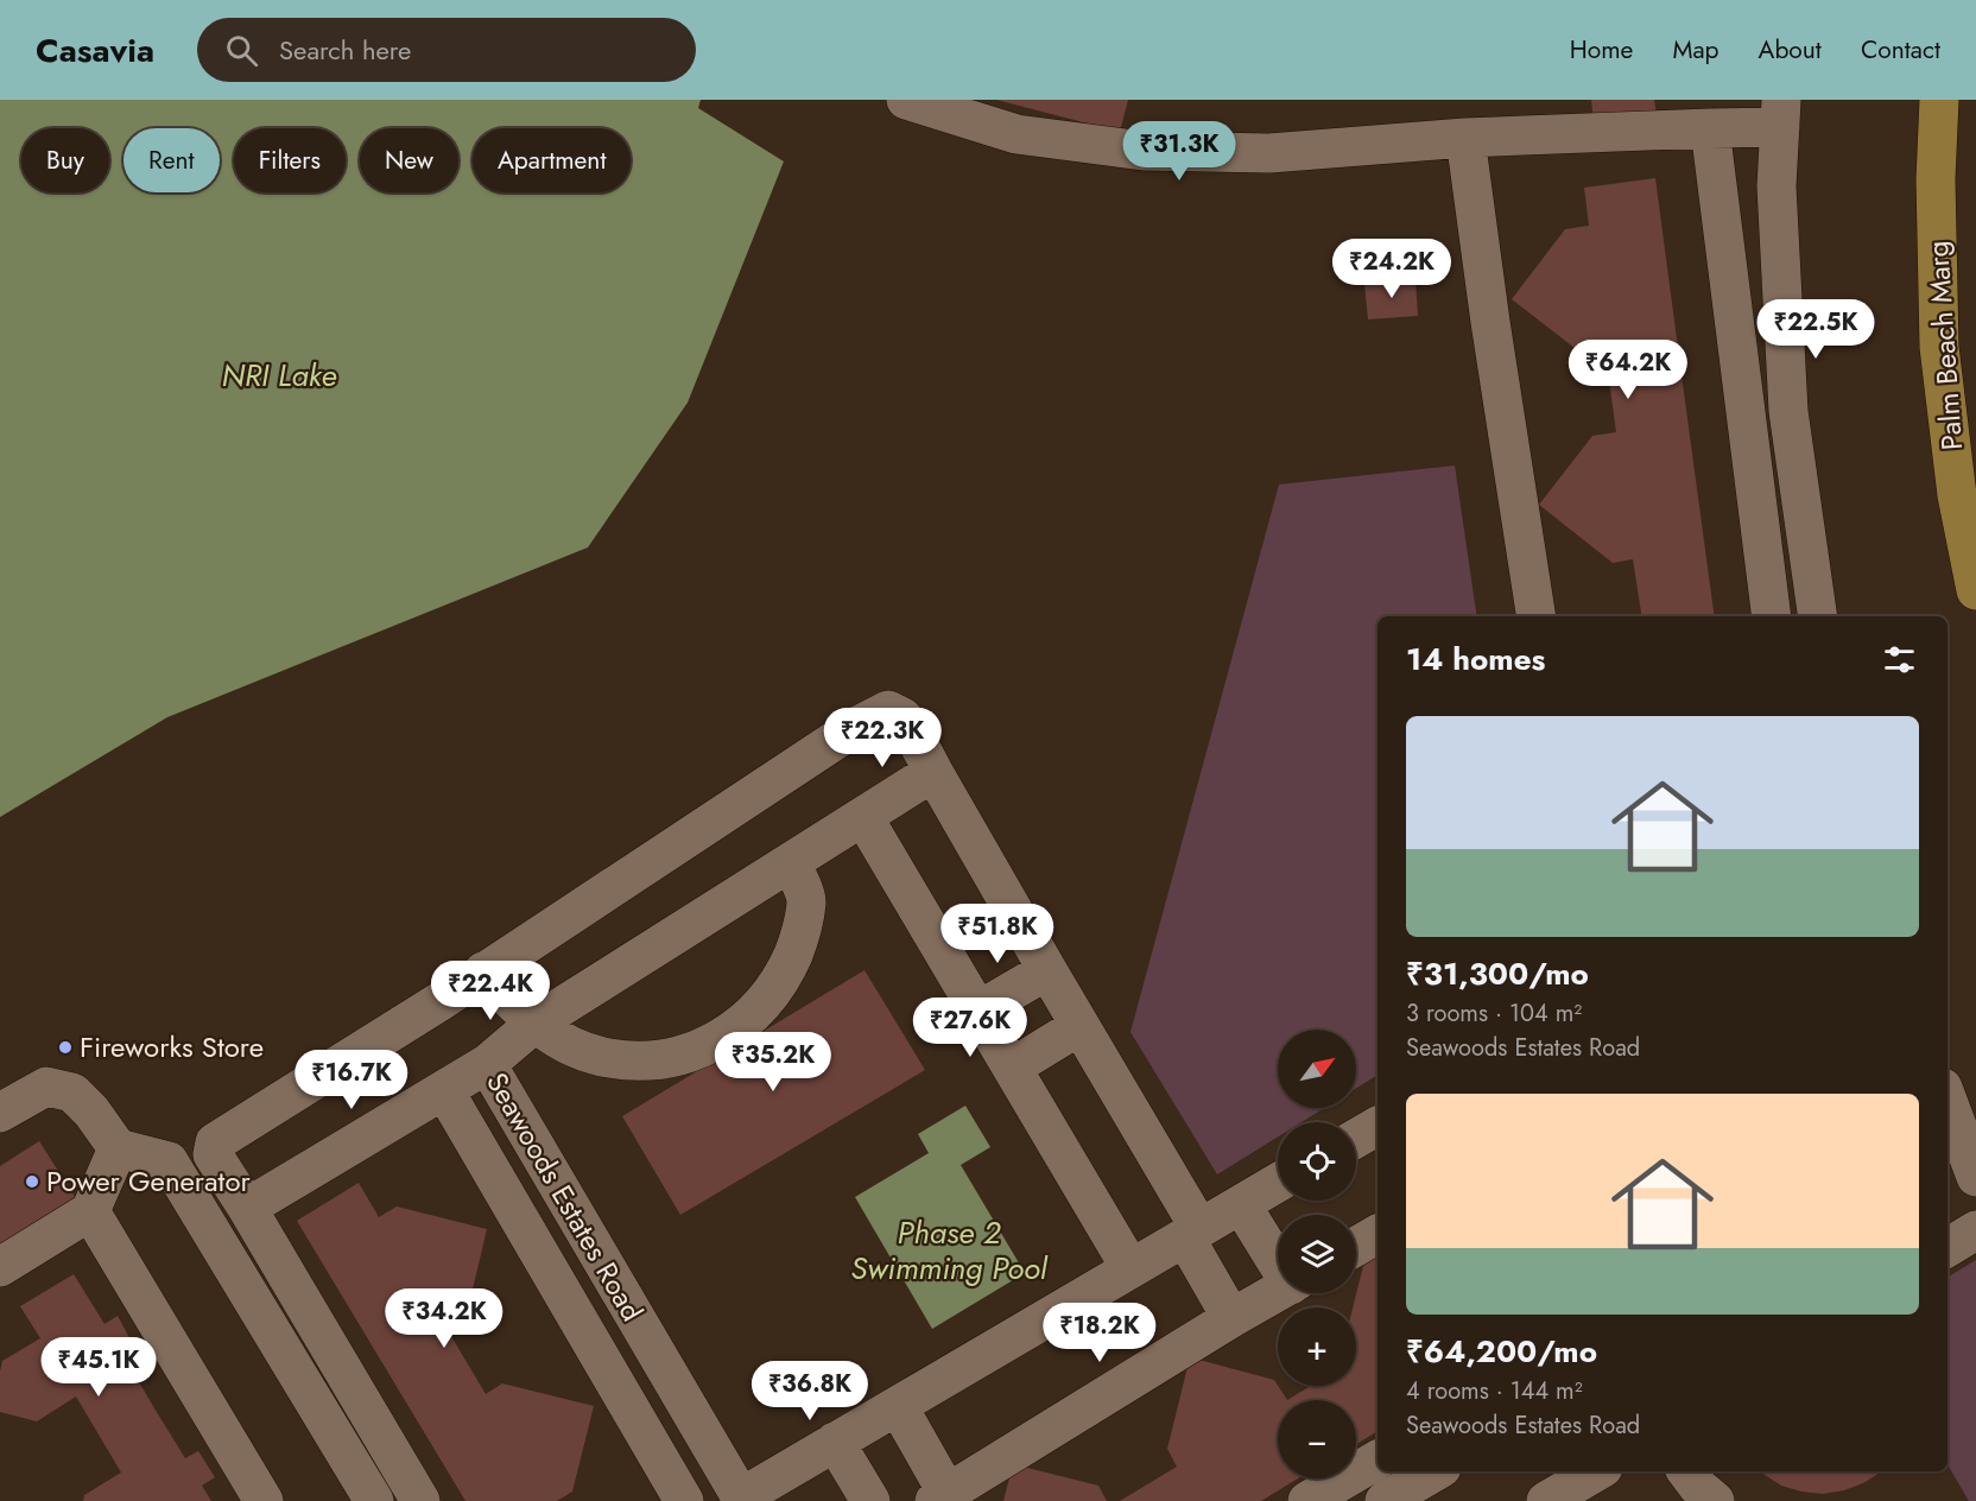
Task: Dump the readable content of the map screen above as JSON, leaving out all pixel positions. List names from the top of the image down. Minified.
{"streets":{"main road":["Palm Beach Marg"],"street":["Seawoods Estates Road"]},"water":["NRI Lake","Phase 2 Swimming Pool"],"places":["Fireworks Store","Power Generator"],"north":"top right","page":{"header":"Casavia","search":"Search here","nav":["Home","Map","About","Contact"],"price":["₹31.3K","₹24.2K","₹22.5K","₹64.2K","₹22.3K","₹51.8K","₹22.4K","₹27.6K","₹35.2K","₹16.7K","₹34.2K","₹18.2K","₹45.1K","₹36.8K"],"chip":["Buy","Rent","Filters","New","Apartment"],"heading":"14 homes","list":[{"name":"₹31,300/mo","note":"3 rooms · 104 m² · Seawoods Estates Road"},{"name":"₹64,200/mo","note":"4 rooms · 144 m² · Seawoods Estates Road"}],"map_buttons":["+","−"]}}
